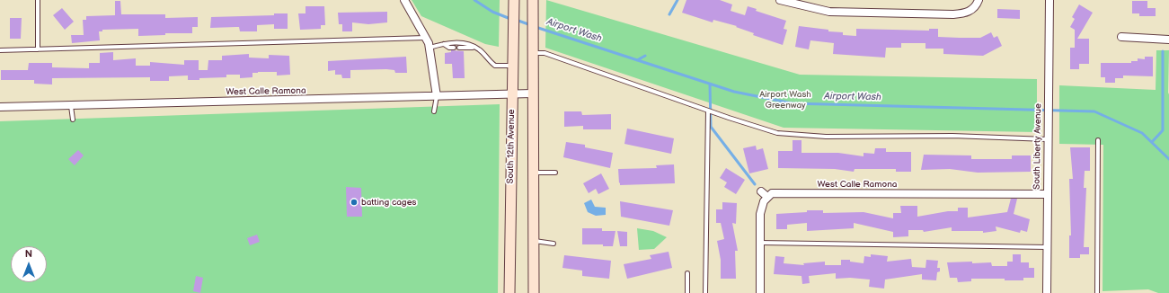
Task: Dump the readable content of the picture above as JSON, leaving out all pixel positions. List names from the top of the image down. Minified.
{"streets":{"main road":["South 12th Avenue"],"street":["West Calle Ramona","South Liberty Avenue"]},"crossings":[["West Calle Ramona","South 12th Avenue"],["West Calle Ramona","South Liberty Avenue"]],"water":["Airport Wash"],"parks":["Airport Wash Greenway"],"places":["batting cages"],"north":"top"}
